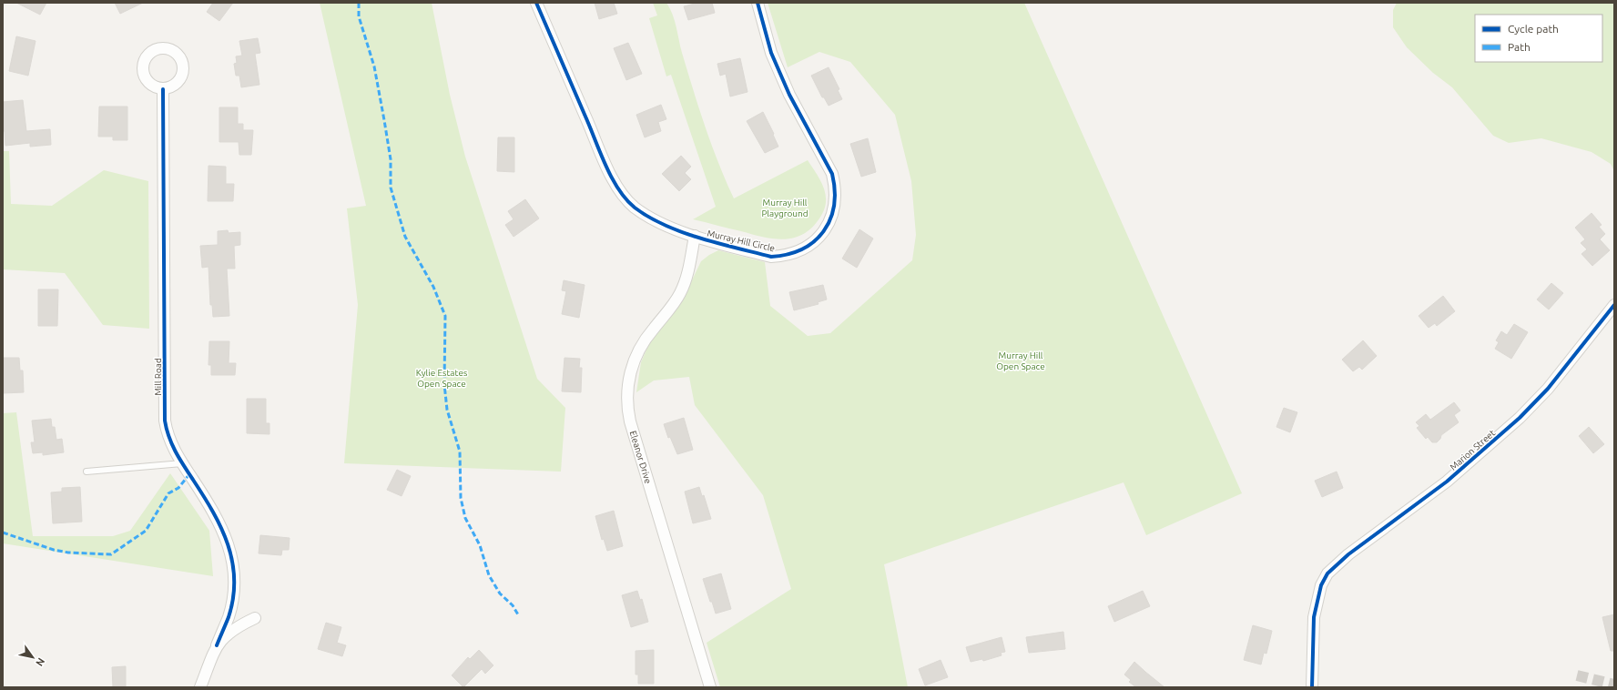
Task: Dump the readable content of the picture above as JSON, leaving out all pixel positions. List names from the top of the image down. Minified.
{"streets":{"street":["Murray Hill Circle","Mill Road","Marion Street","Eleanor Drive"]},"crossings":[["Murray Hill Circle","Eleanor Drive"]],"parks":["Murray Hill Playground","Murray Hill Open Space","Kylie Estates Open Space"],"legend":["Cycle path","Path"],"north":"bottom right"}
